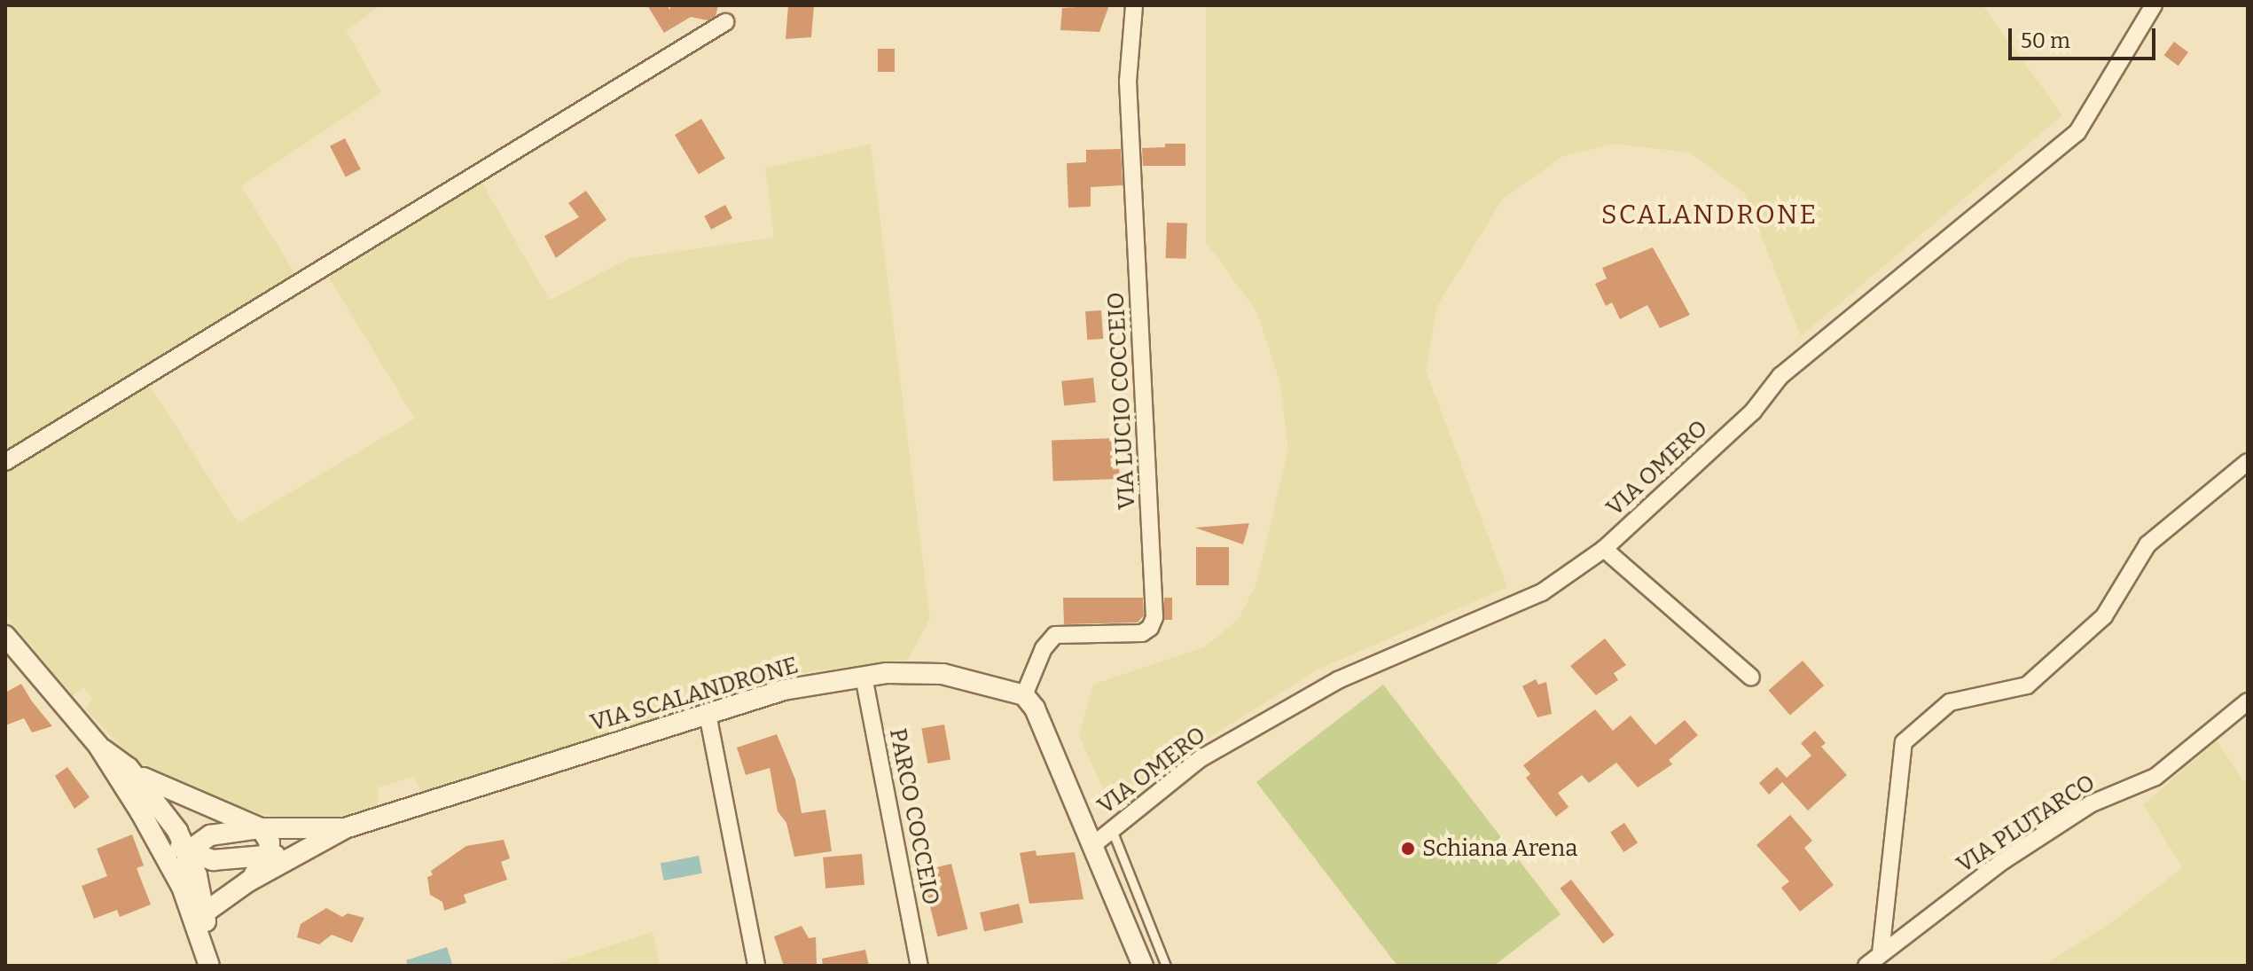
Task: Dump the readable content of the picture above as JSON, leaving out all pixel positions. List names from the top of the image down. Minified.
{"streets":{"street":["VIA LUCIO COCCEIO","VIA OMERO","VIA SCALANDRONE","PARCO COCCEIO","VIA PLUTARCO"]},"crossings":[["VIA LUCIO COCCEIO","VIA SCALANDRONE"],["VIA SCALANDRONE","PARCO COCCEIO"]],"districts":["SCALANDRONE"],"places":["Schiana Arena"],"scale_bar":"50 m"}
